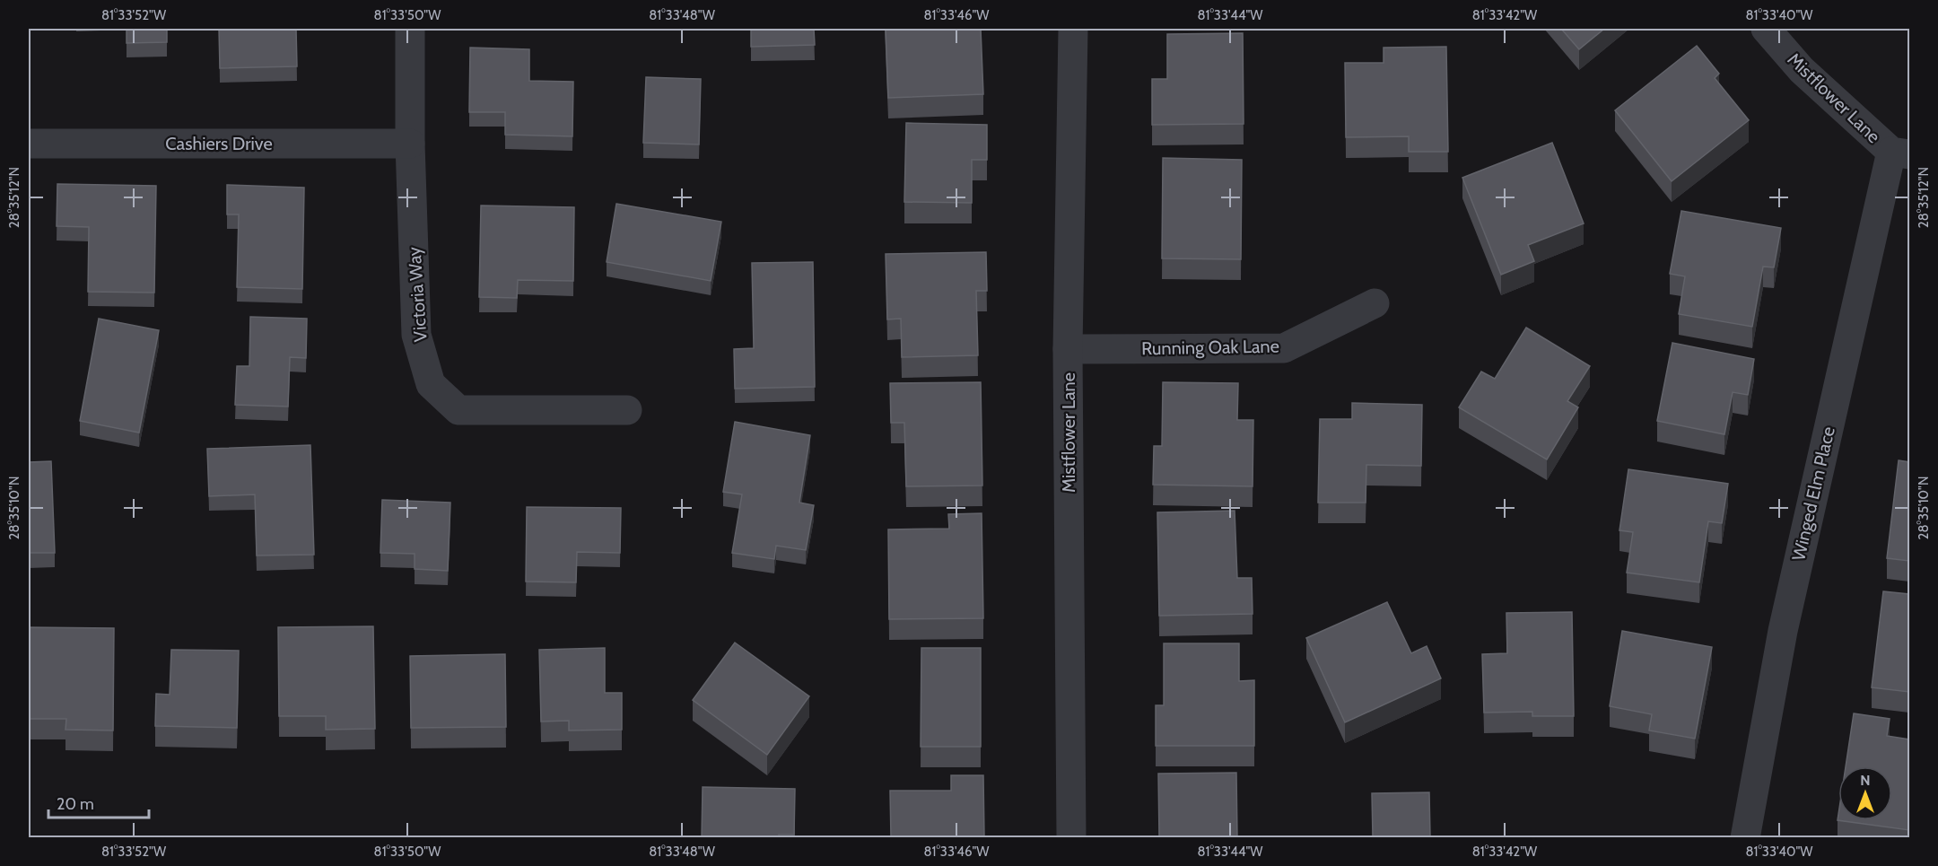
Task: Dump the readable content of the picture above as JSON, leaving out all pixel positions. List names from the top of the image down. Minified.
{"streets":{"street":["Mistflower Lane","Cashiers Drive","Victoria Way","Running Oak Lane","Winged Elm Place"]},"crossings":[["Mistflower Lane","Running Oak Lane"],["Mistflower Lane","Winged Elm Place"],["Cashiers Drive","Victoria Way"]],"scale_bar":"20 m","north":"top","coordinates":["81°33'52\"W","81°33'50\"W","81°33'48\"W","81°33'46\"W","81°33'44\"W","81°33'42\"W","81°33'40\"W","28°35'12\"N","28°35'10\"N"]}
